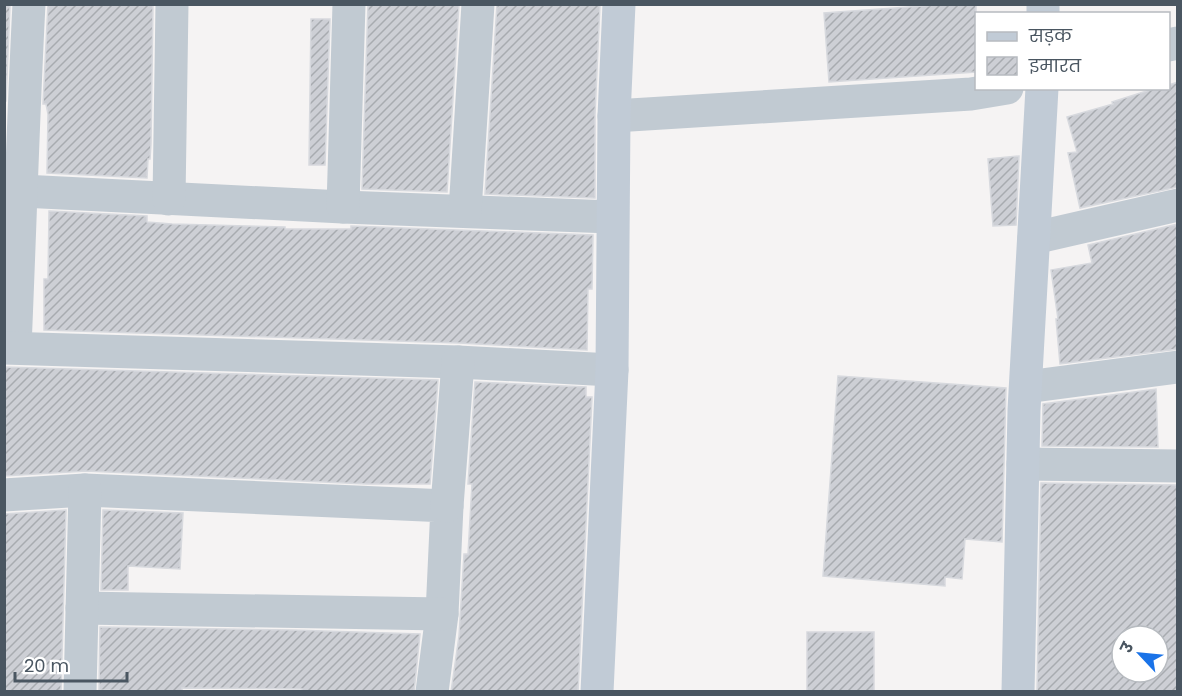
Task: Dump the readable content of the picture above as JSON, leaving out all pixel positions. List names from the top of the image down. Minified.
{"legend":["सड़क","इमारत"],"scale_bar":"20 m","north":"top left"}
